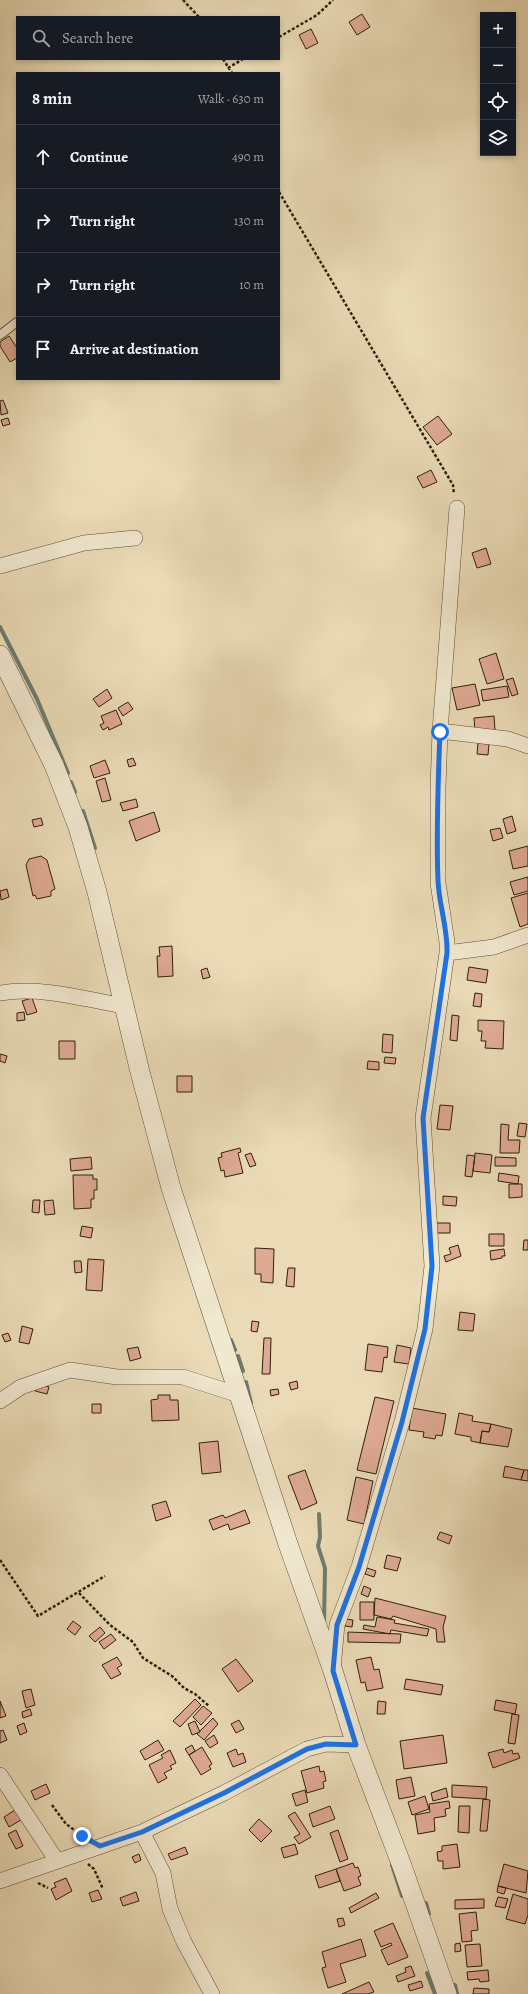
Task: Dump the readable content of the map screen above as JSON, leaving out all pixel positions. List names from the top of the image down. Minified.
{"page":{"map_buttons":["+","−"],"search":"Search here","heading":["8 min","Walk · 630 m"],"list":[["Continue","490 m"],["Turn right","130 m"],["Turn right","10 m"],"Arrive at destination"]}}
